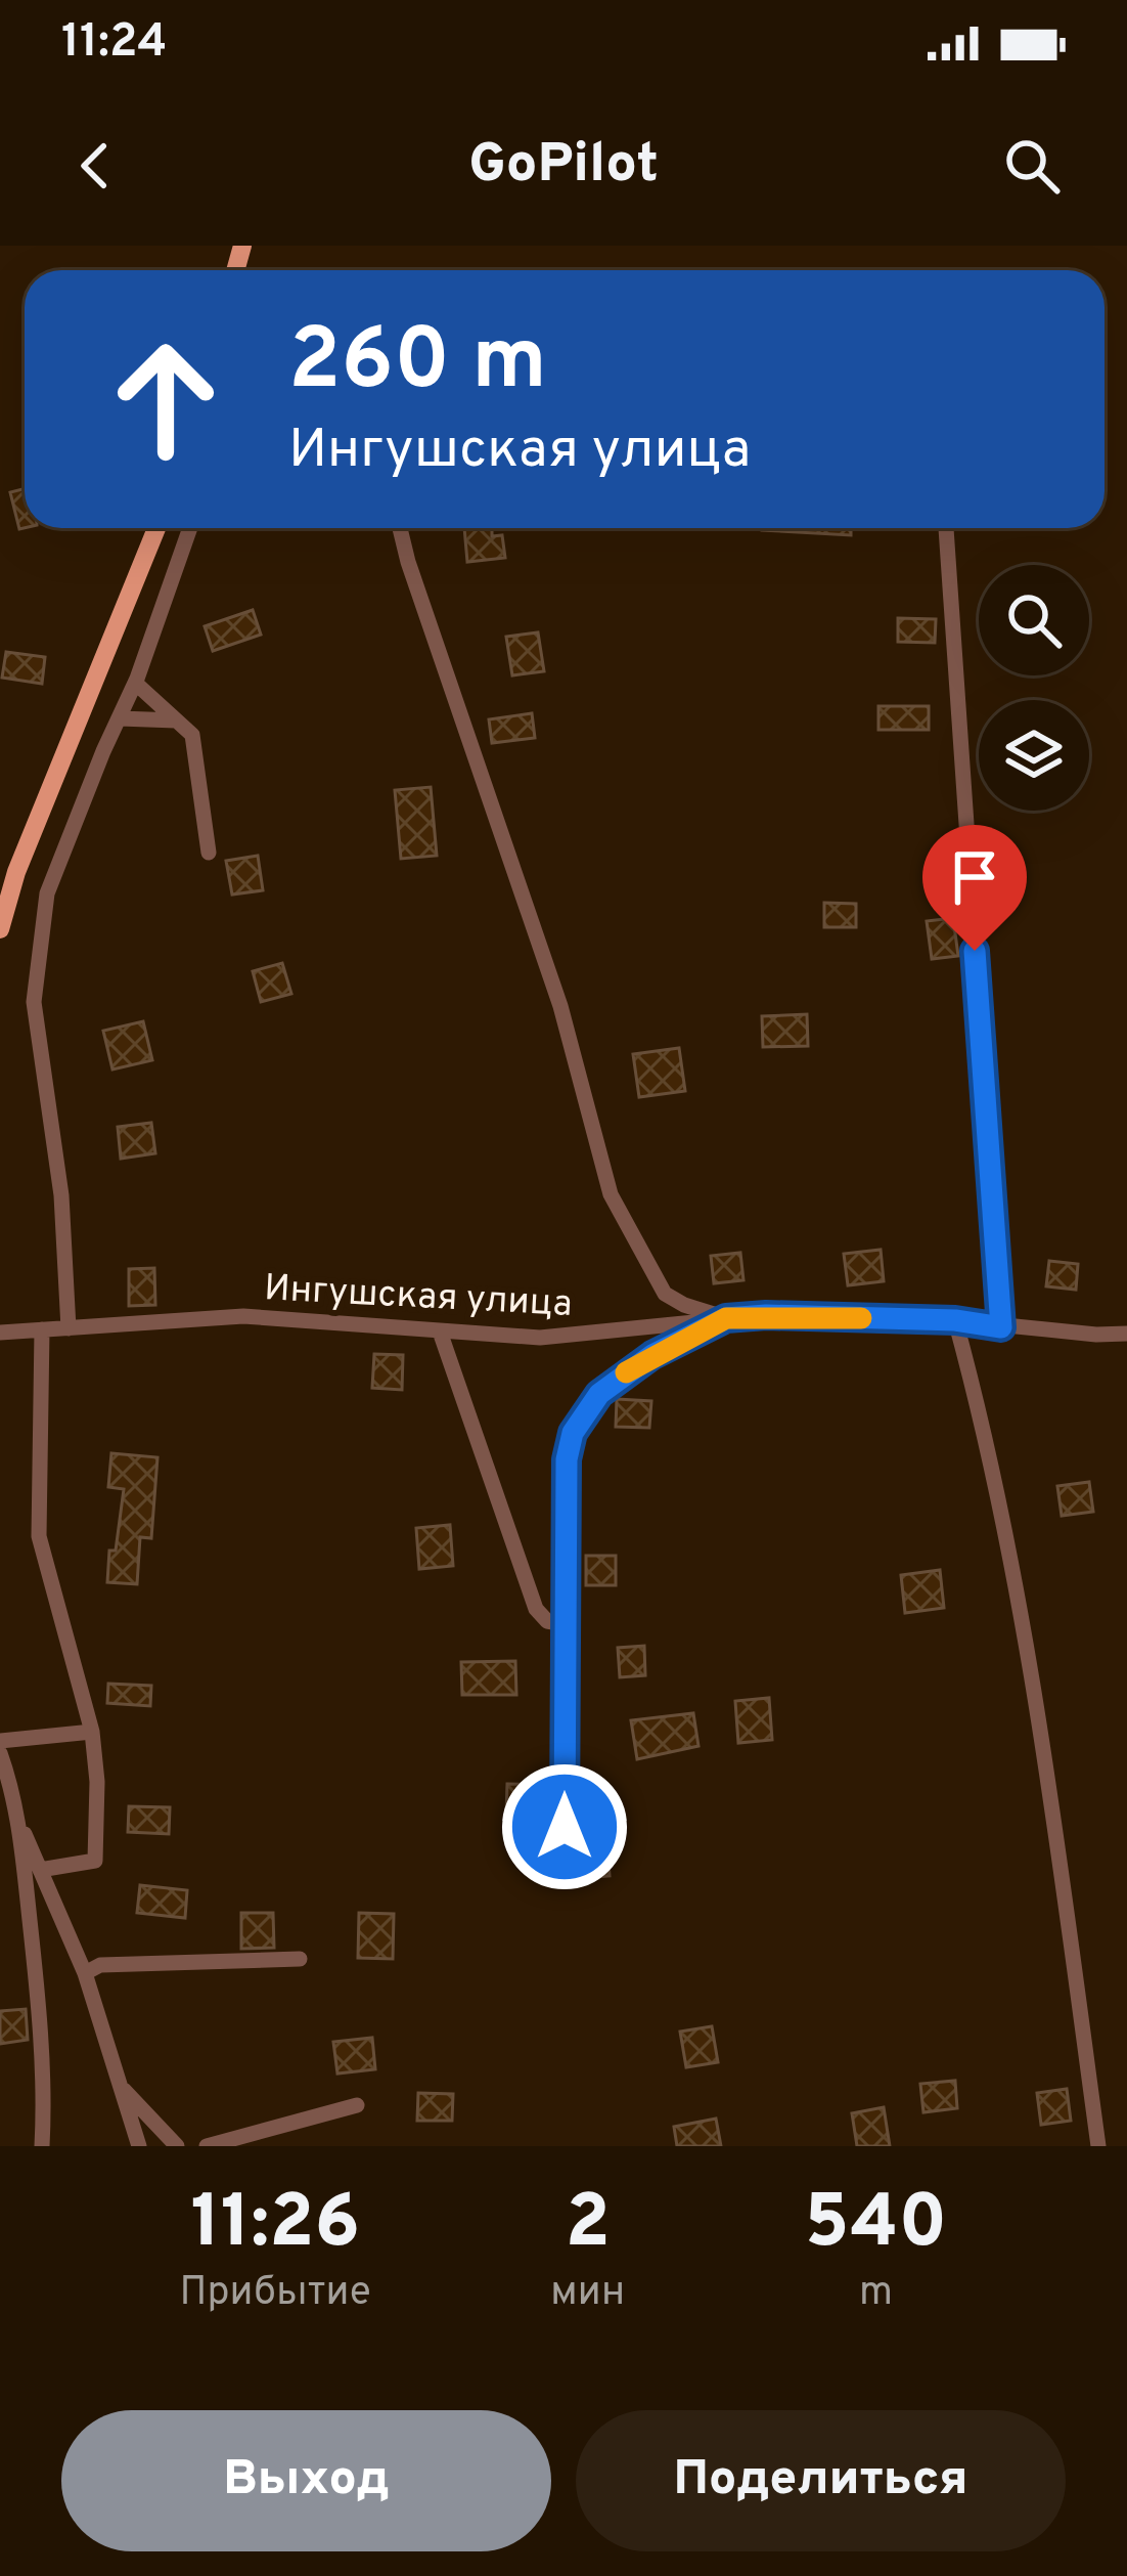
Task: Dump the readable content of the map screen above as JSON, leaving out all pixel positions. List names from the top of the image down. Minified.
{"streets":{"street":["Ингушская улица"]},"page":{"status":"11:24","header":"GoPilot","turn":["260 m","Ингушская улица"],"eta":["11:26","Прибытие","2","мин","540","m"],"buttons":["Выход","Поделиться"]}}
